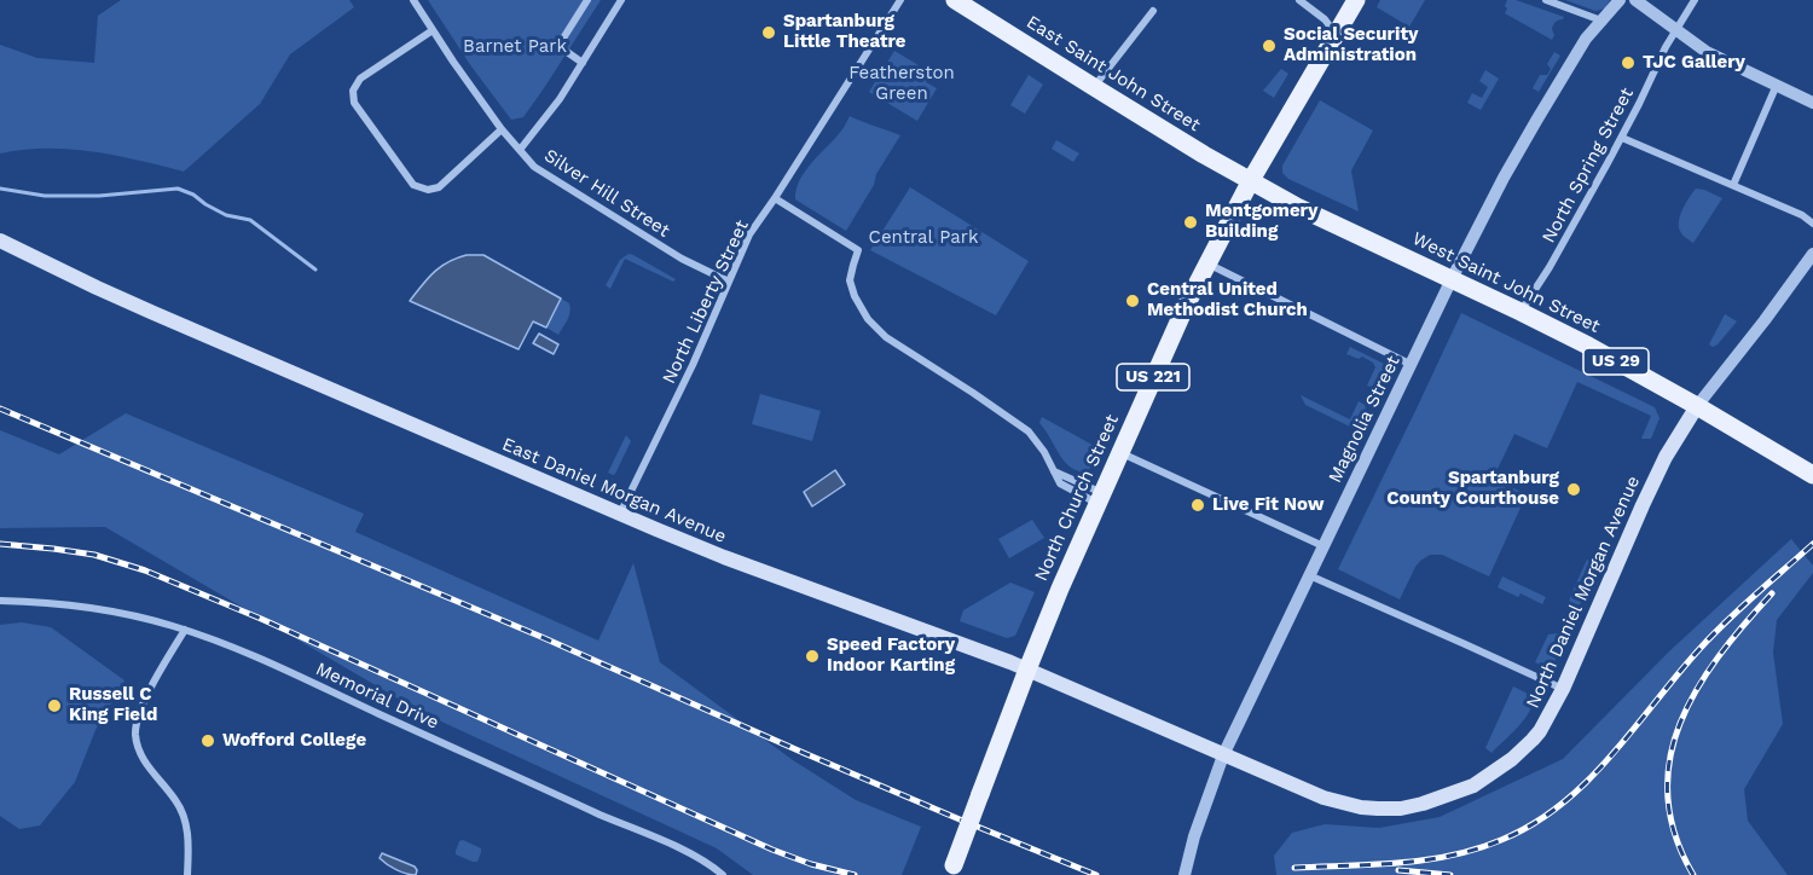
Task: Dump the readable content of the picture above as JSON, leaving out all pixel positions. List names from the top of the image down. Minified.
{"streets":{"main road":["East Saint John Street","West Saint John Street","US 29","US 221","East Daniel Morgan Avenue","North Church Street","North Daniel Morgan Avenue"],"street":["North Spring Street","Silver Hill Street","North Liberty Street","Magnolia Street","Memorial Drive"]},"crossings":[["East Saint John Street","West Saint John Street"],["East Saint John Street","North Church Street"],["North Spring Street","West Saint John Street"],["Silver Hill Street","North Liberty Street"],["West Saint John Street","Magnolia Street"],["West Saint John Street","North Church Street"],["West Saint John Street","North Daniel Morgan Avenue"],["North Liberty Street","East Daniel Morgan Avenue"],["Magnolia Street","East Daniel Morgan Avenue"],["Magnolia Street","North Daniel Morgan Avenue"],["East Daniel Morgan Avenue","North Church Street"],["East Daniel Morgan Avenue","North Daniel Morgan Avenue"]],"parks":["Barnet Park","Featherston Green","Central Park"],"places":["Spartanburg Little Theatre","Social Security Administration","TJC Gallery","Montgomery Building","Central United Methodist Church","Spartanburg County Courthouse","Live Fit Now","Speed Factory Indoor Karting","Russell C King Field","Wofford College"]}
